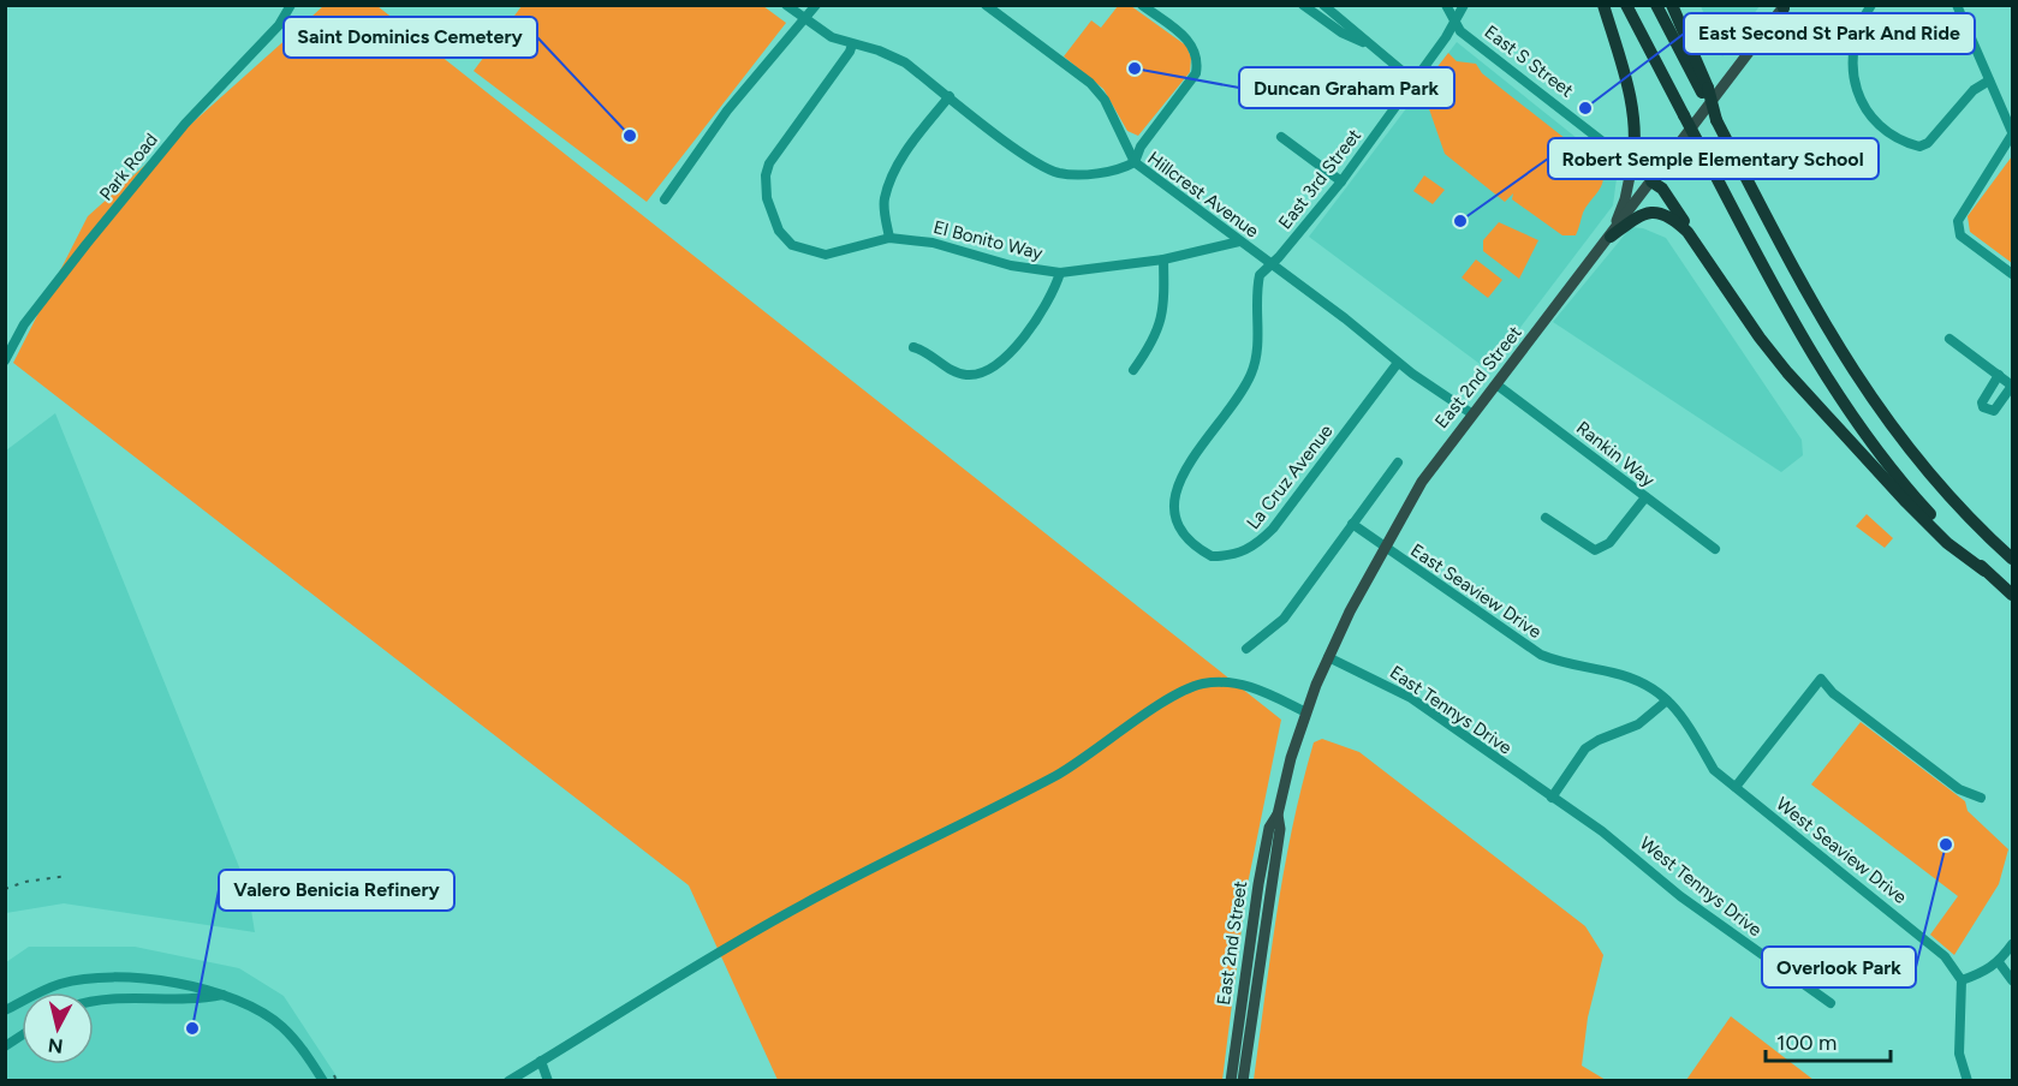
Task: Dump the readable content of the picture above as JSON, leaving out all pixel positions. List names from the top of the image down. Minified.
{"streets":{"main road":["East S Street","East 2nd Street"],"street":["Park Road","East 3rd Street","Hillcrest Avenue","El Bonito Way","Rankin Way","La Cruz Avenue","East Seaview Drive","East Tennys Drive","West Seaview Drive","West Tennys Drive"]},"crossings":[["East S Street","East 3rd Street"],["East S Street","East 2nd Street"],["East 3rd Street","Hillcrest Avenue"],["East 3rd Street","La Cruz Avenue"],["Hillcrest Avenue","El Bonito Way"],["Hillcrest Avenue","East 2nd Street"],["Hillcrest Avenue","La Cruz Avenue"],["East 2nd Street","Rankin Way"],["East 2nd Street","East Seaview Drive"],["East 2nd Street","East Tennys Drive"],["East Seaview Drive","West Seaview Drive"],["East Tennys Drive","West Tennys Drive"]],"places":["Duncan Graham Park","East Second St Park And Ride","Saint Dominics Cemetery","Robert Semple Elementary School","Overlook Park","Valero Benicia Refinery"],"scale_bar":"100 m","north":"bottom"}
